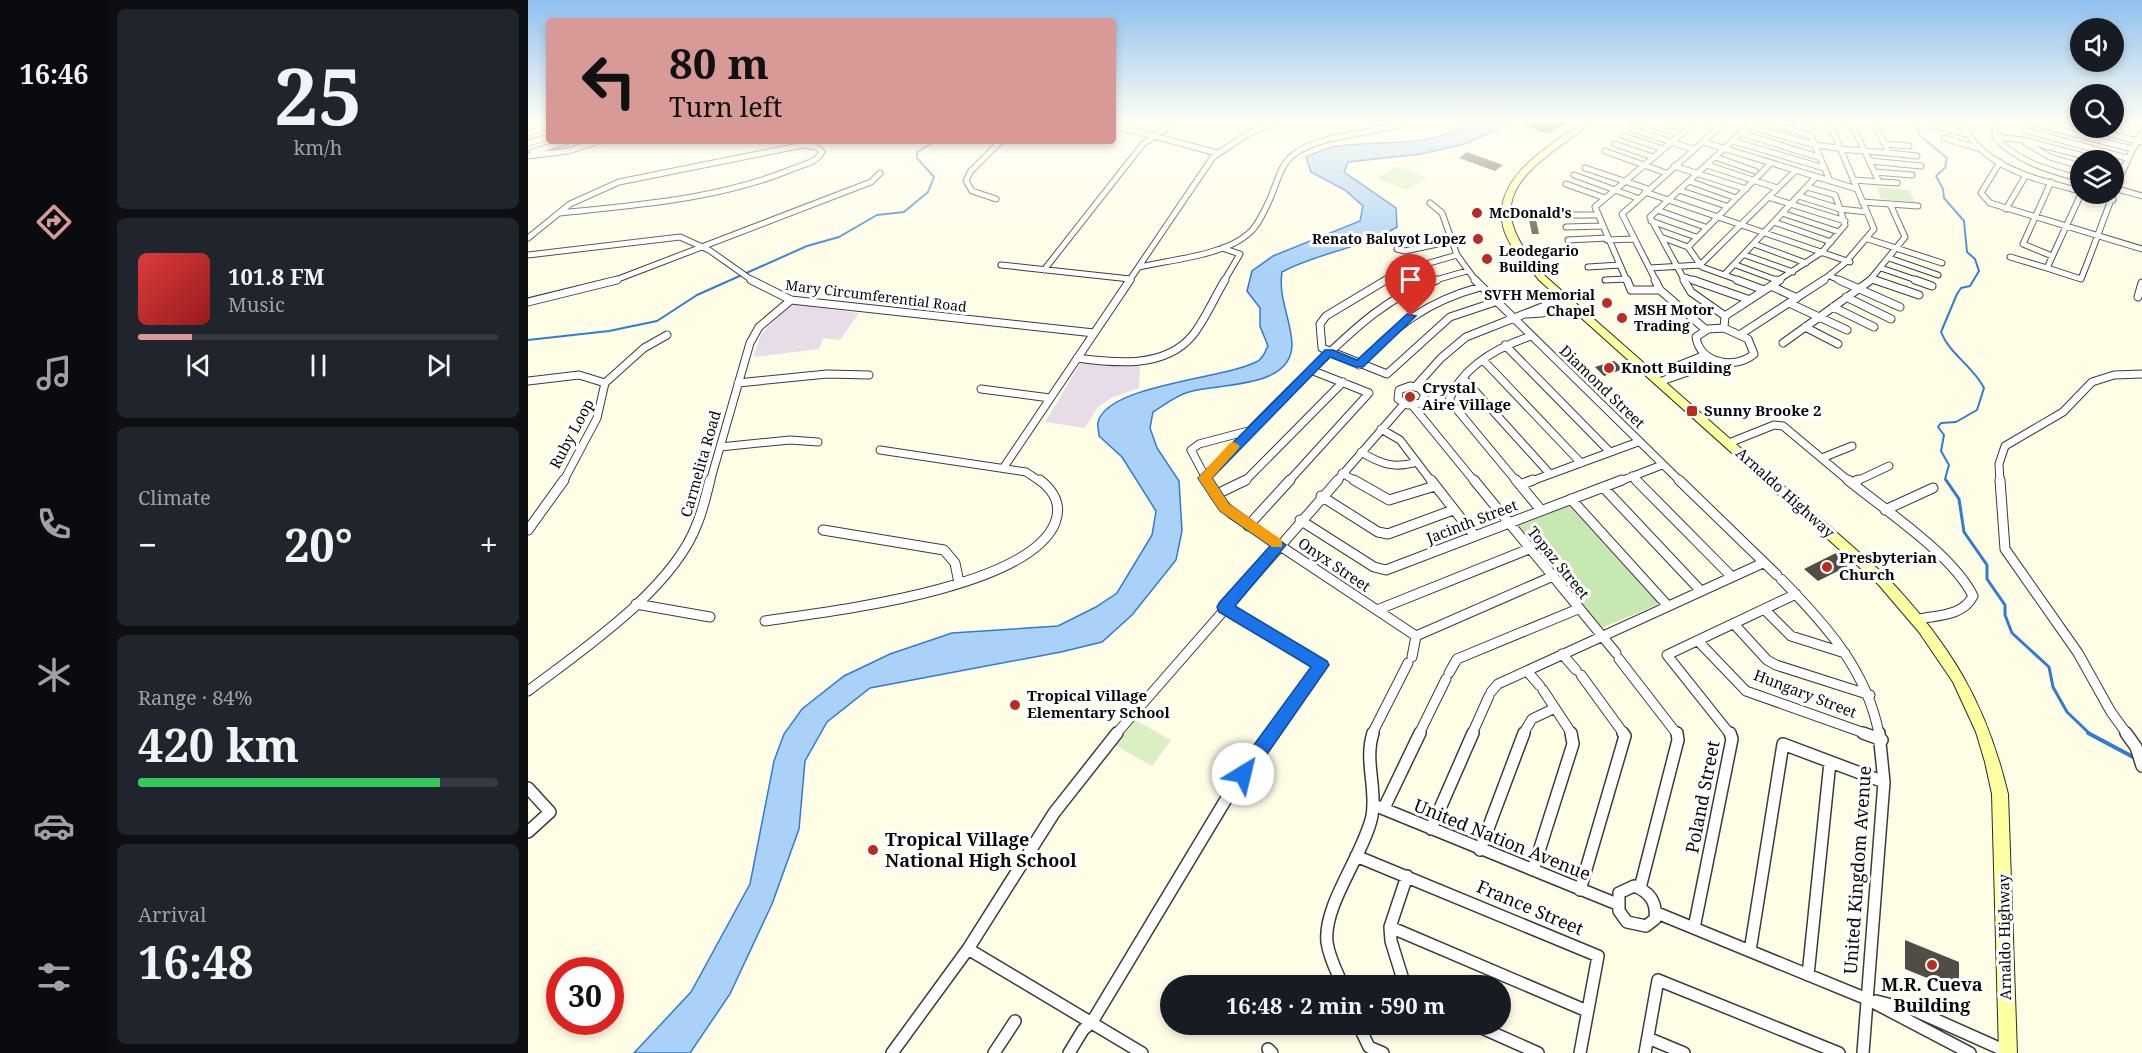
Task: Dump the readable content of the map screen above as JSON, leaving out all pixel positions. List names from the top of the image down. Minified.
{"streets":{"main road":["Arnaldo Highway"],"street":["Mary Circumferential Road","Diamond Street","Ruby Loop","Carmelita Road","Jacinth Street","Topaz Street","Onyx Street","Hungary Street","Poland Street","United Nation Avenue","United Kingdom Avenue","France Street"]},"crossings":[["Mary Circumferential Road","Carmelita Road"],["Diamond Street","Jacinth Street"],["Diamond Street","United Kingdom Avenue"],["Jacinth Street","Topaz Street"],["Topaz Street","United Nation Avenue"],["Hungary Street","Poland Street"],["Hungary Street","United Kingdom Avenue"],["Poland Street","United Kingdom Avenue"]],"places":{"other":["McDonald's","Renato Baluyot Lopez","Leodegario Building","SVFH Memorial Chapel","MSH Motor Trading","Knott Building","Crystal Aire Village","Presbyterian Church","Tropical Village Elementary School","Tropical Village National High School","M.R. Cueva Building"],"transit":["Sunny Brooke 2"]},"page":{"tabs":"16:46","tile":[["25","km/h"],"Climate",["Range · 84%","420 km"],["Arrival","16:48"]],"turn":["80 m","Turn left"],"song":["101.8 FM","Music"],"heat":["−","20°","+"],"limit":"30","trip":"16:48 · 2 min · 590 m"}}
